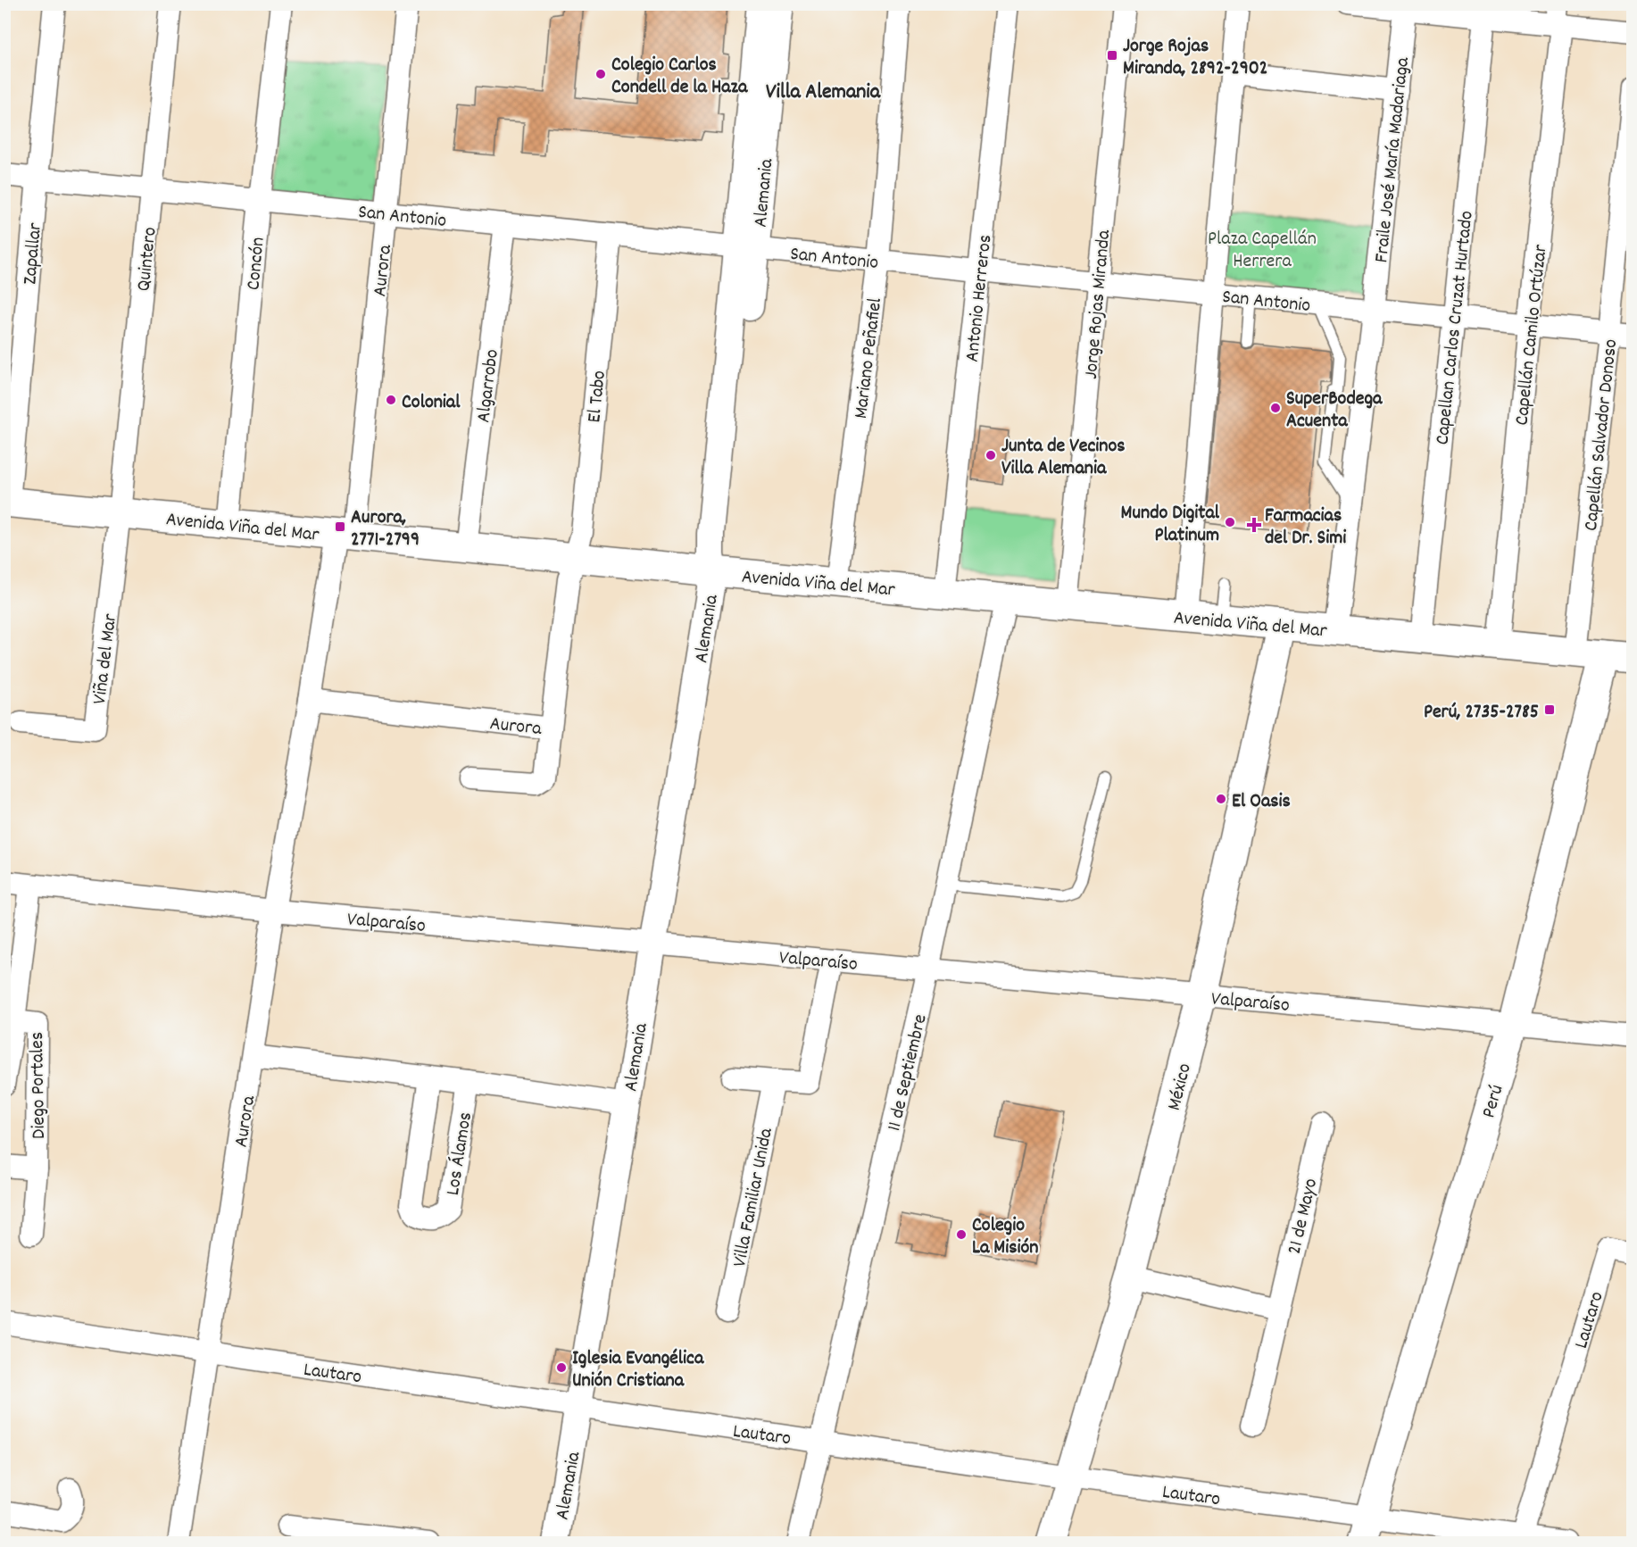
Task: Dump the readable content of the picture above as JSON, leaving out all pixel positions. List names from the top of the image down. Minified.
{"streets":{"main road":["Avenida Viña del Mar","México","Perú"],"street":["Fraile José María Madariaga","Alemania","San Antonio","Zapallar","Quintero","Concón","Aurora","Antonio Herreros","Jorge Rojas Miranda","Capellan Carlos Cruzat Hurtado","Capellán Camilo Ortúzar","Mariano Peñafiel","Algarrobo","El Tabo","Capellán Salvador Donoso","Viña del Mar","Valparaíso","11 de Septiembre","Diego Portales","Los Álamos","Villa Familiar Unida","21 de Mayo","Lautaro"]},"crossings":[["Fraile José María Madariaga","San Antonio"],["Fraile José María Madariaga","Avenida Viña del Mar"],["Alemania","San Antonio"],["Alemania","Avenida Viña del Mar"],["Alemania","Valparaíso"],["Alemania","Los Álamos"],["Alemania","Lautaro"],["San Antonio","Zapallar"],["San Antonio","Quintero"],["San Antonio","Concón"],["San Antonio","Aurora"],["San Antonio","Antonio Herreros"],["San Antonio","Jorge Rojas Miranda"],["San Antonio","Capellan Carlos Cruzat Hurtado"],["San Antonio","Capellán Camilo Ortúzar"],["San Antonio","Mariano Peñafiel"],["San Antonio","Algarrobo"],["San Antonio","El Tabo"],["San Antonio","Capellán Salvador Donoso"],["Zapallar","Avenida Viña del Mar"],["Quintero","Avenida Viña del Mar"],["Quintero","Viña del Mar"],["Concón","Avenida Viña del Mar"],["Aurora","El Tabo"],["Aurora","Avenida Viña del Mar"],["Aurora","Valparaíso"],["Aurora","Los Álamos"],["Aurora","Lautaro"],["Antonio Herreros","Avenida Viña del Mar"],["Jorge Rojas Miranda","Avenida Viña del Mar"],["Capellan Carlos Cruzat Hurtado","Avenida Viña del Mar"],["Capellán Camilo Ortúzar","Avenida Viña del Mar"],["Mariano Peñafiel","Avenida Viña del Mar"],["Algarrobo","Avenida Viña del Mar"],["El Tabo","Avenida Viña del Mar"],["Capellán Salvador Donoso","Avenida Viña del Mar"],["Avenida Viña del Mar","Viña del Mar"],["Avenida Viña del Mar","11 de Septiembre"],["Avenida Viña del Mar","México"],["Avenida Viña del Mar","Perú"],["Valparaíso","11 de Septiembre"],["Valparaíso","Diego Portales"],["Valparaíso","México"],["Valparaíso","Perú"],["11 de Septiembre","Lautaro"],["México","Lautaro"],["Perú","Lautaro"]],"districts":["Villa Alemania"],"parks":["Plaza Capellán Herrera"],"places":{"transit":["Jorge Rojas Miranda, 2892-2902","Aurora, 2771-2799","Perú, 2735-2785"],"other":["Colegio Carlos Condell de la Haza","Colonial","SuperBodega Acuenta","Junta de Vecinos Villa Alemania","Mundo Digital Platinum","El Oasis","Colegio La Misión","Iglesia Evangélica Unión Cristiana"],"health":["Farmacias del Dr. Simi"]}}
